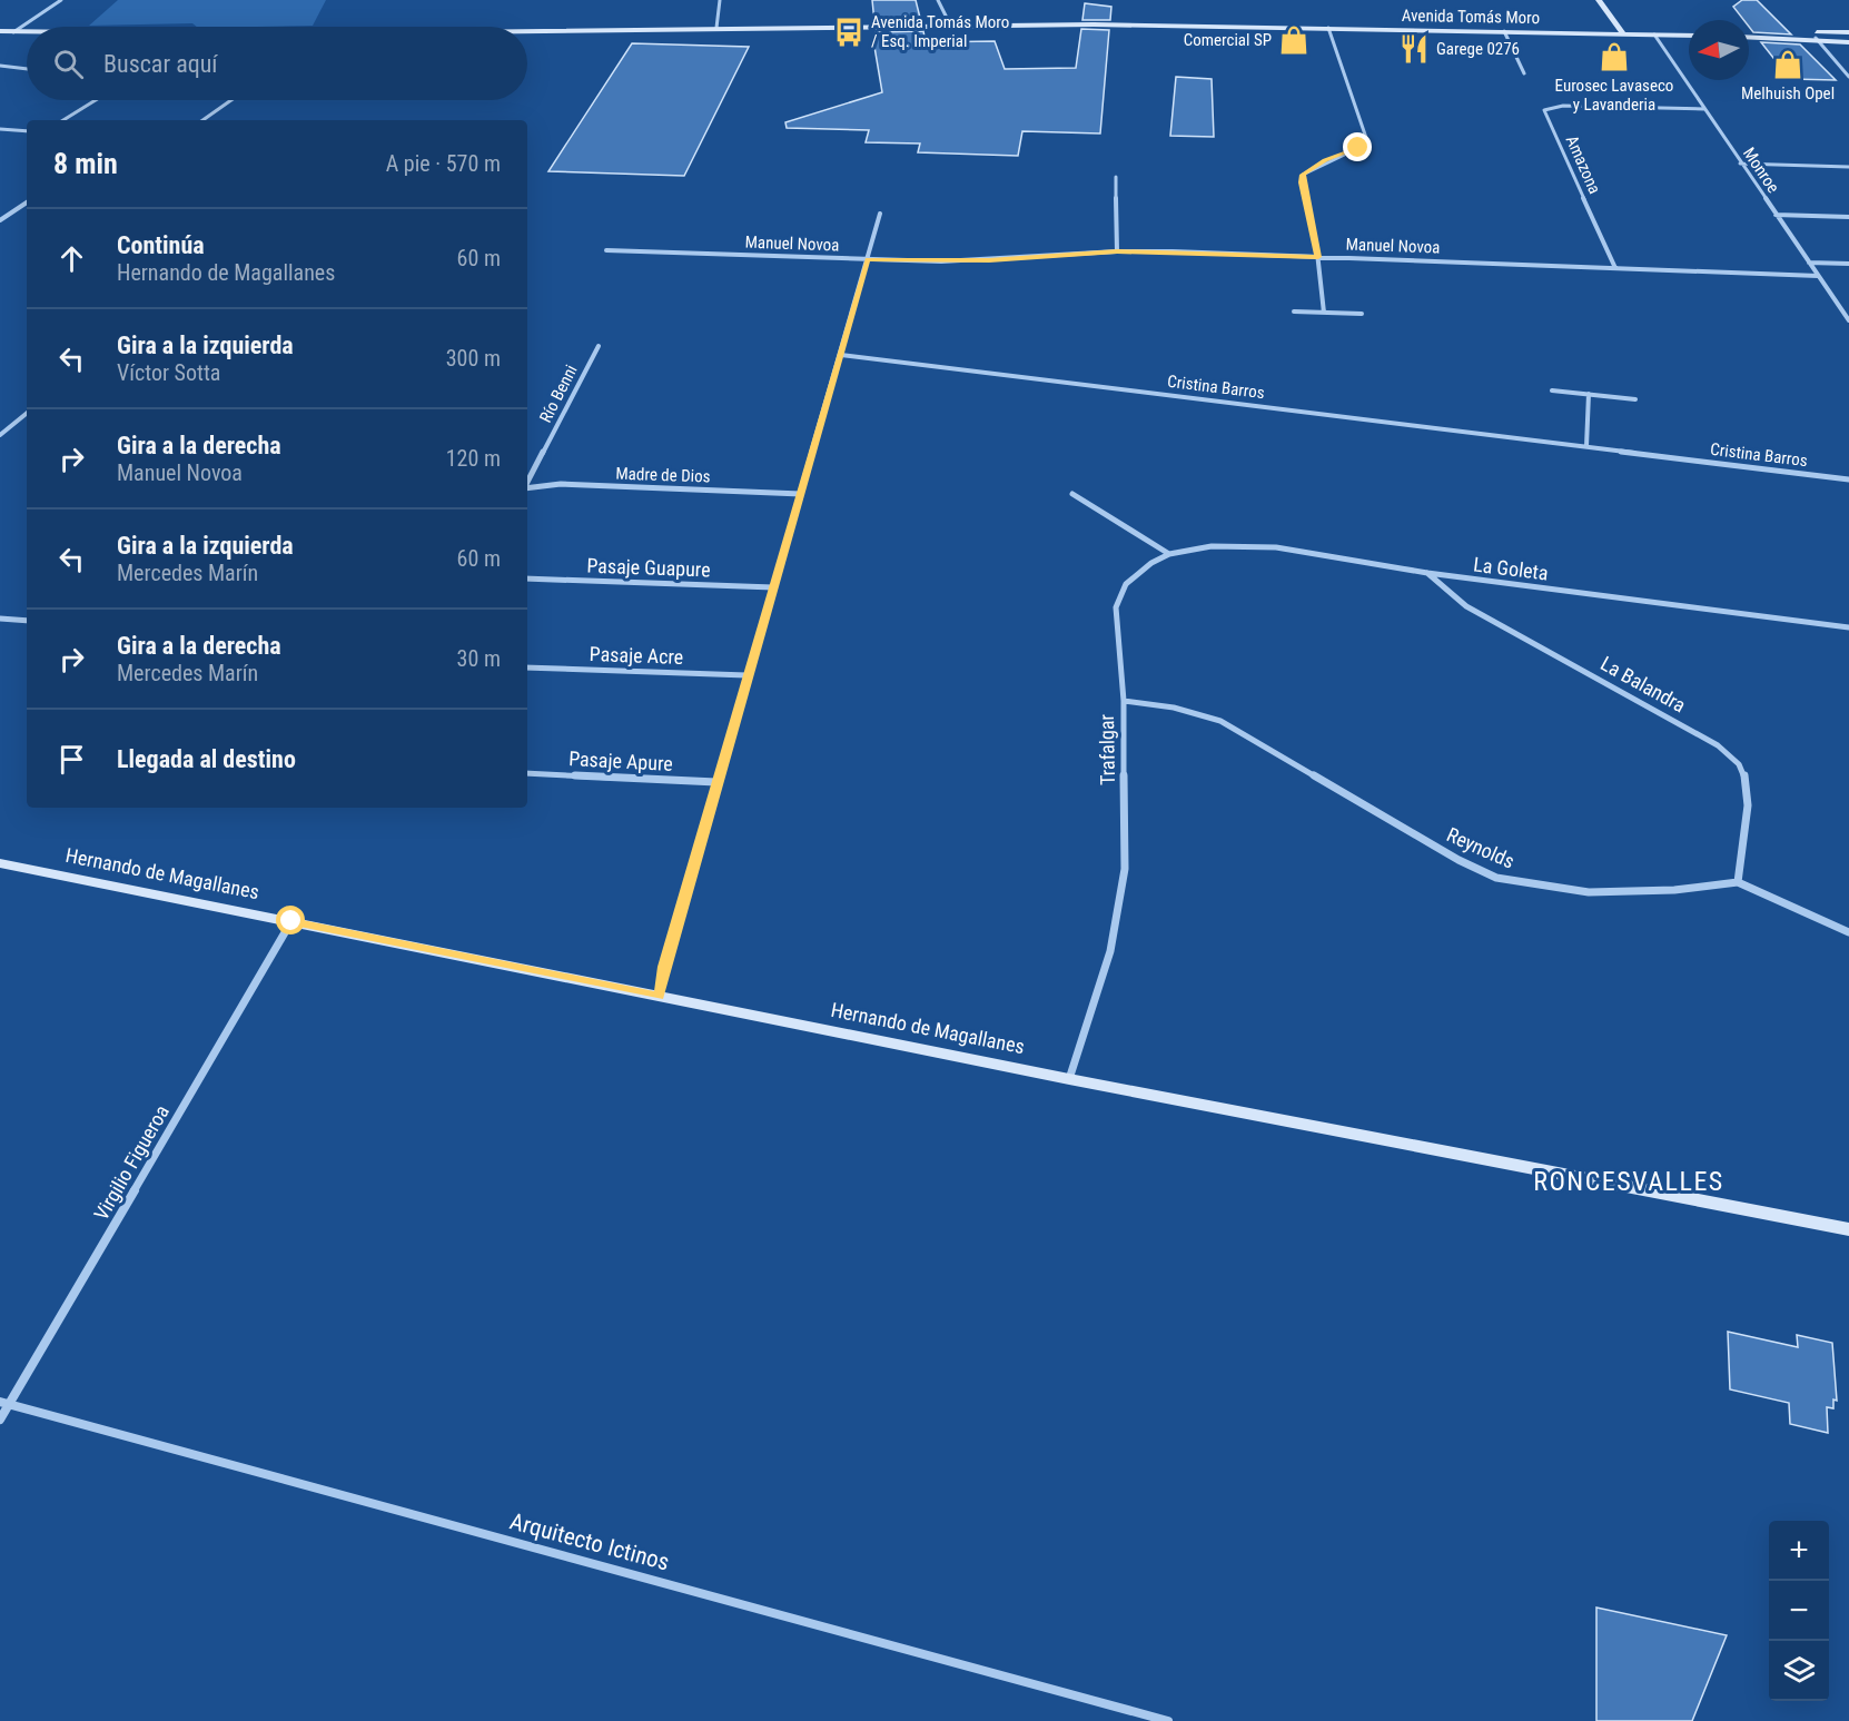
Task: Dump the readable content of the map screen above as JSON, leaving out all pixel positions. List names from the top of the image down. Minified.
{"streets":{"main road":["Avenida Tomás Moro","Hernando de Magallanes"],"street":["Amazona","Monroe","Manuel Novoa","Cristina Barros","Río Benni","Madre de Dios","Pasaje Guapure","La Goleta","Pasaje Acre","La Balandra","Trafalgar","Pasaje Apure","Reynolds","Virgilio Figueroa","Arquitecto Ictinos"]},"crossings":[["Avenida Tomás Moro","Monroe"],["Amazona","Monroe"],["Amazona","Manuel Novoa"],["Monroe","Manuel Novoa"],["La Goleta","La Balandra"],["La Goleta","Trafalgar"],["La Balandra","Reynolds"],["Trafalgar","Reynolds"],["Trafalgar","Hernando de Magallanes"],["Hernando de Magallanes","Virgilio Figueroa"],["Virgilio Figueroa","Arquitecto Ictinos"]],"districts":["RONCESVALLES"],"places":{"bus stop":["Avenida Tomás Moro / Esq. Imperial"],"shop":["Comercial SP","Eurosec Lavaseco y Lavanderia","Melhuish Opel"],"restaurant":["Garege 0276"]},"north":"left","page":{"search":"Buscar aquí","heading":["8 min","A pie · 570 m"],"list":[["Continúa","Hernando de Magallanes","60 m"],["Gira a la izquierda","Víctor Sotta","300 m"],["Gira a la derecha","Manuel Novoa","120 m"],["Gira a la izquierda","Mercedes Marín","60 m"],["Gira a la derecha","Mercedes Marín","30 m"],"Llegada al destino"],"map_buttons":["+","−"]}}
